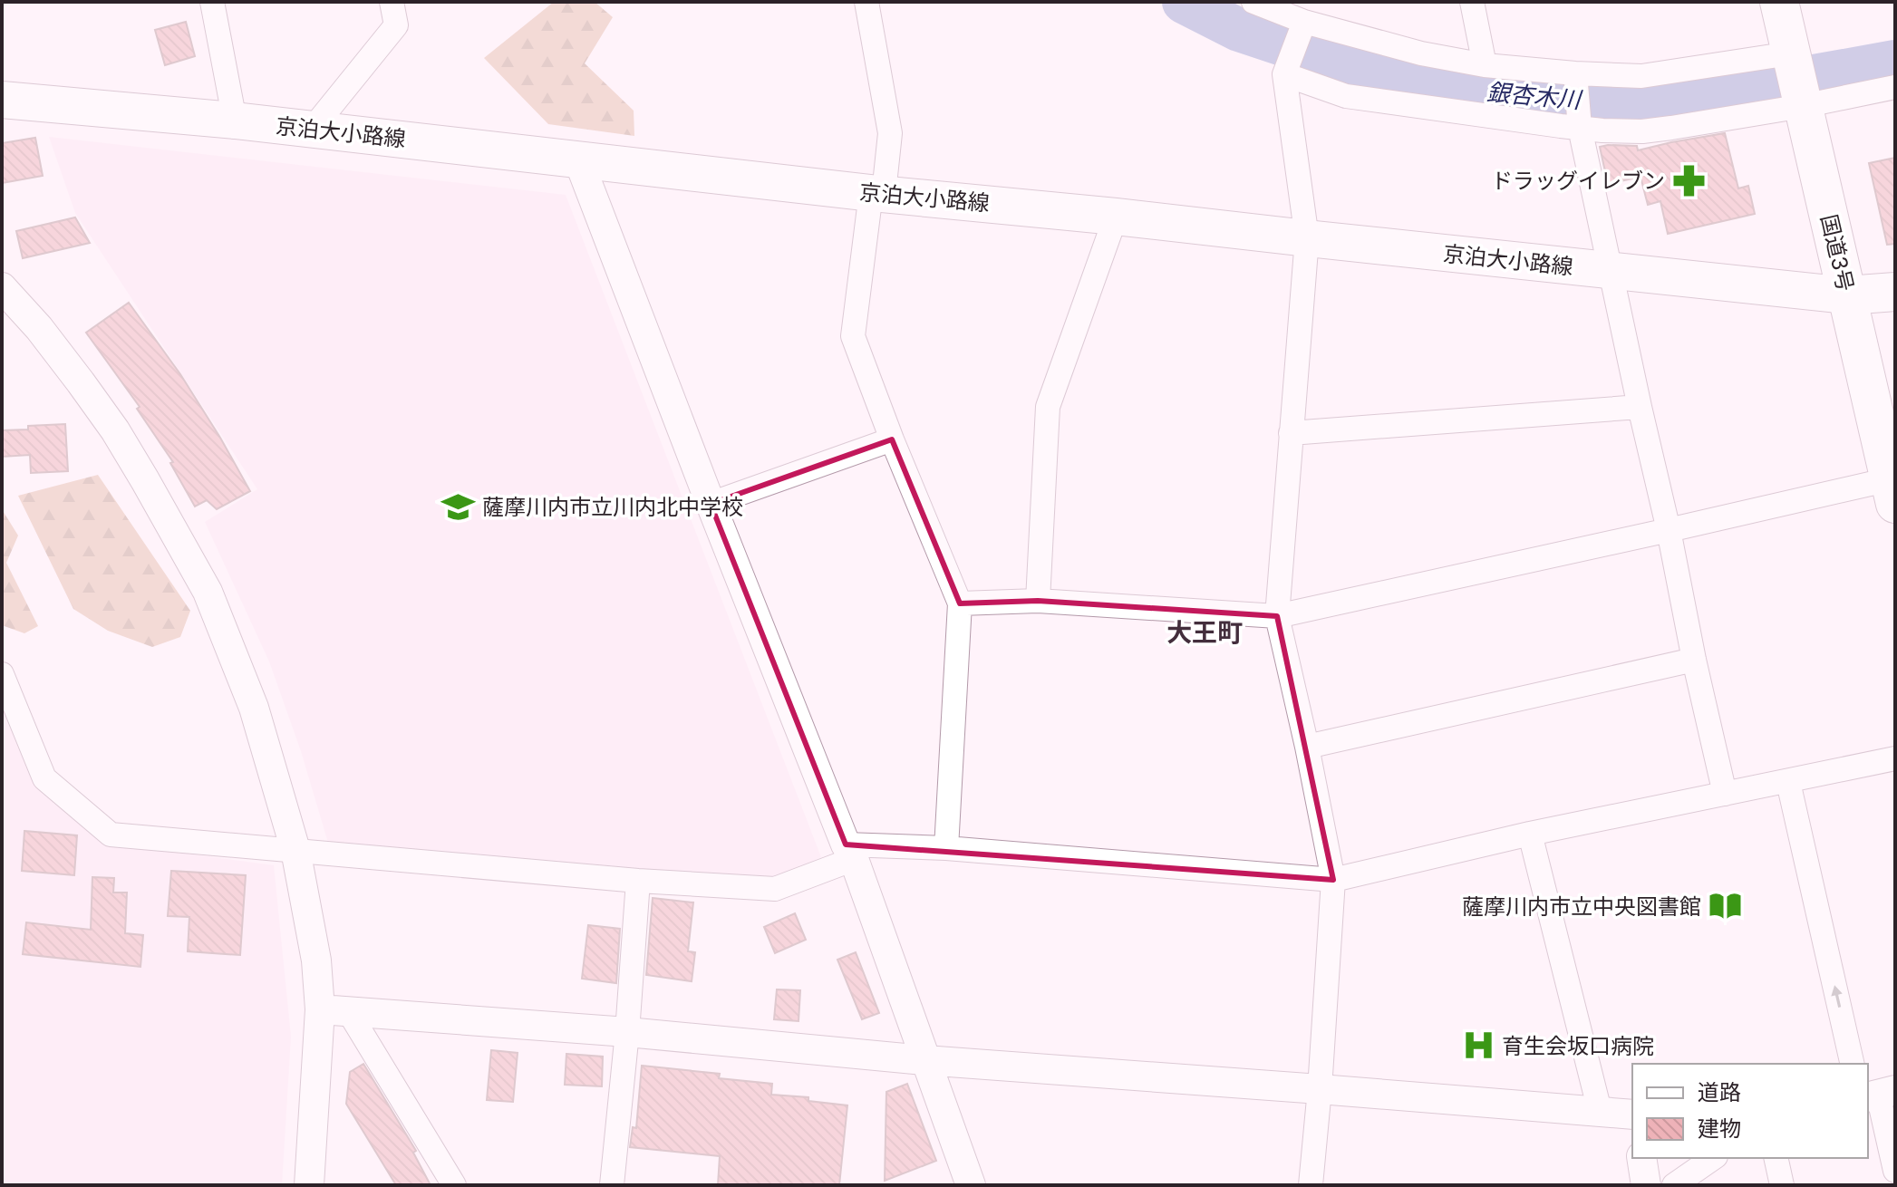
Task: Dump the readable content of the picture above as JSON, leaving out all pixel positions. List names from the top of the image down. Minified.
{"streets":{"highway":["国道3号"],"main road":["京泊大小路線"]},"crossings":[["京泊大小路線","国道3号"]],"districts":["大王町"],"water":["銀杏木川"],"places":{"pharmacy":["ドラッグイレブン"],"school or university":["薩摩川内市立川内北中学校"],"library":["薩摩川内市立中央図書館"],"hospital":["育生会坂口病院"]},"legend":["道路","建物"]}
